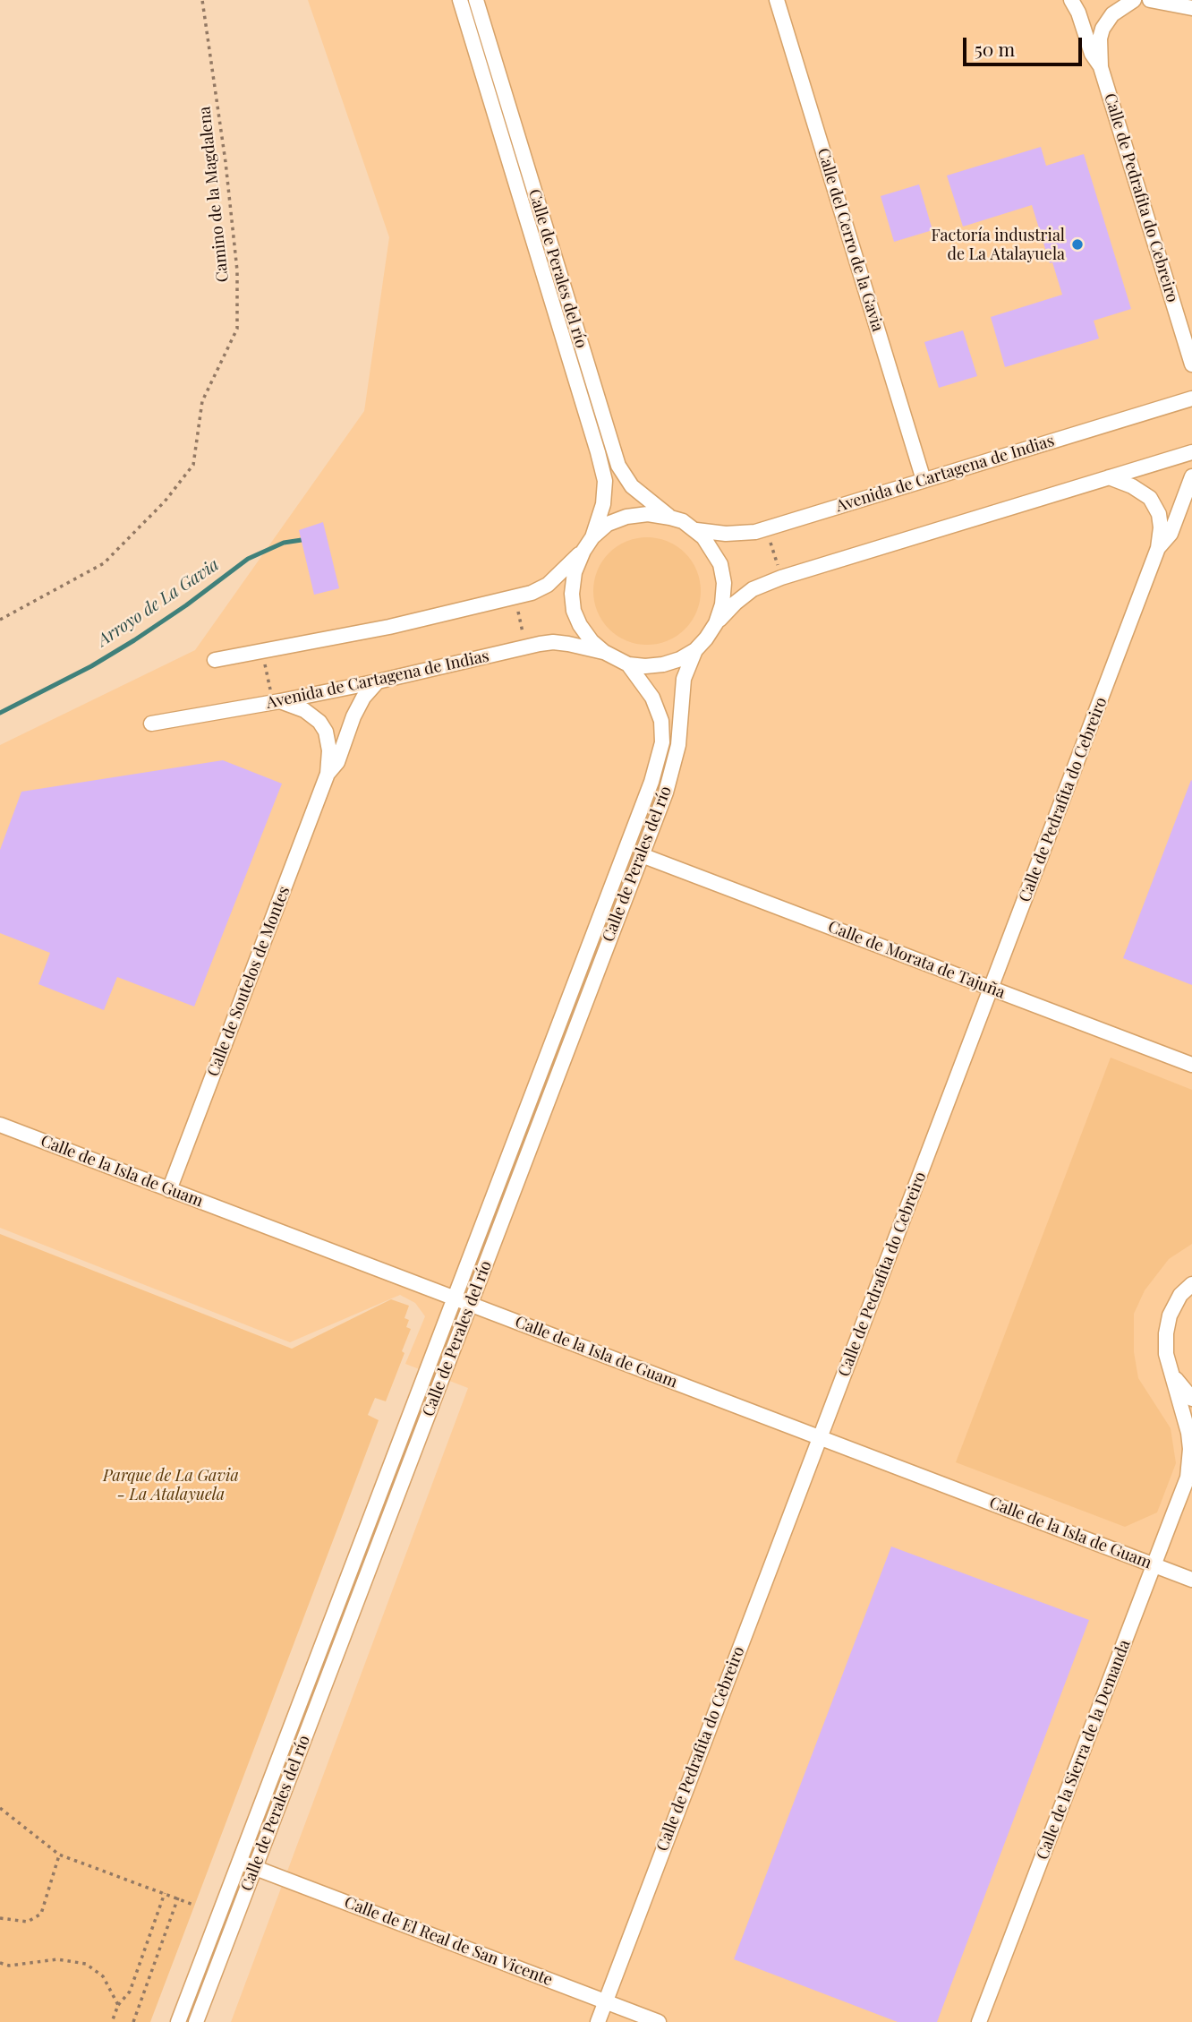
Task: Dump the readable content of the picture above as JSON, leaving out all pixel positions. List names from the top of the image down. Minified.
{"streets":{"street":["Calle de Pedrafita do Cebreiro","Calle del Cerro de la Gavia","Calle de Perales del río","Avenida de Cartagena de Indias","Calle de Morata de Tajuña","Calle de Soutelos de Montes","Calle de la Isla de Guam","Calle de la Sierra de la Demanda","Calle de El Real de San Vicente"],"path":["Camino de la Magdalena"]},"crossings":[["Calle de Pedrafita do Cebreiro","Calle de Morata de Tajuña"],["Calle de Pedrafita do Cebreiro","Calle de la Isla de Guam"],["Calle de Pedrafita do Cebreiro","Calle de El Real de San Vicente"],["Calle del Cerro de la Gavia","Avenida de Cartagena de Indias"],["Calle de Perales del río","Avenida de Cartagena de Indias"],["Calle de Perales del río","Calle de Morata de Tajuña"],["Calle de Perales del río","Calle de la Isla de Guam"],["Calle de Perales del río","Calle de El Real de San Vicente"],["Avenida de Cartagena de Indias","Calle de Soutelos de Montes"],["Calle de Soutelos de Montes","Calle de la Isla de Guam"],["Calle de la Isla de Guam","Calle de la Sierra de la Demanda"]],"water":["Arroyo de La Gavia"],"parks":["Parque de La Gavia - La Atalayuela"],"places":["Factoría industrial de La Atalayuela"],"scale_bar":"50 m"}
